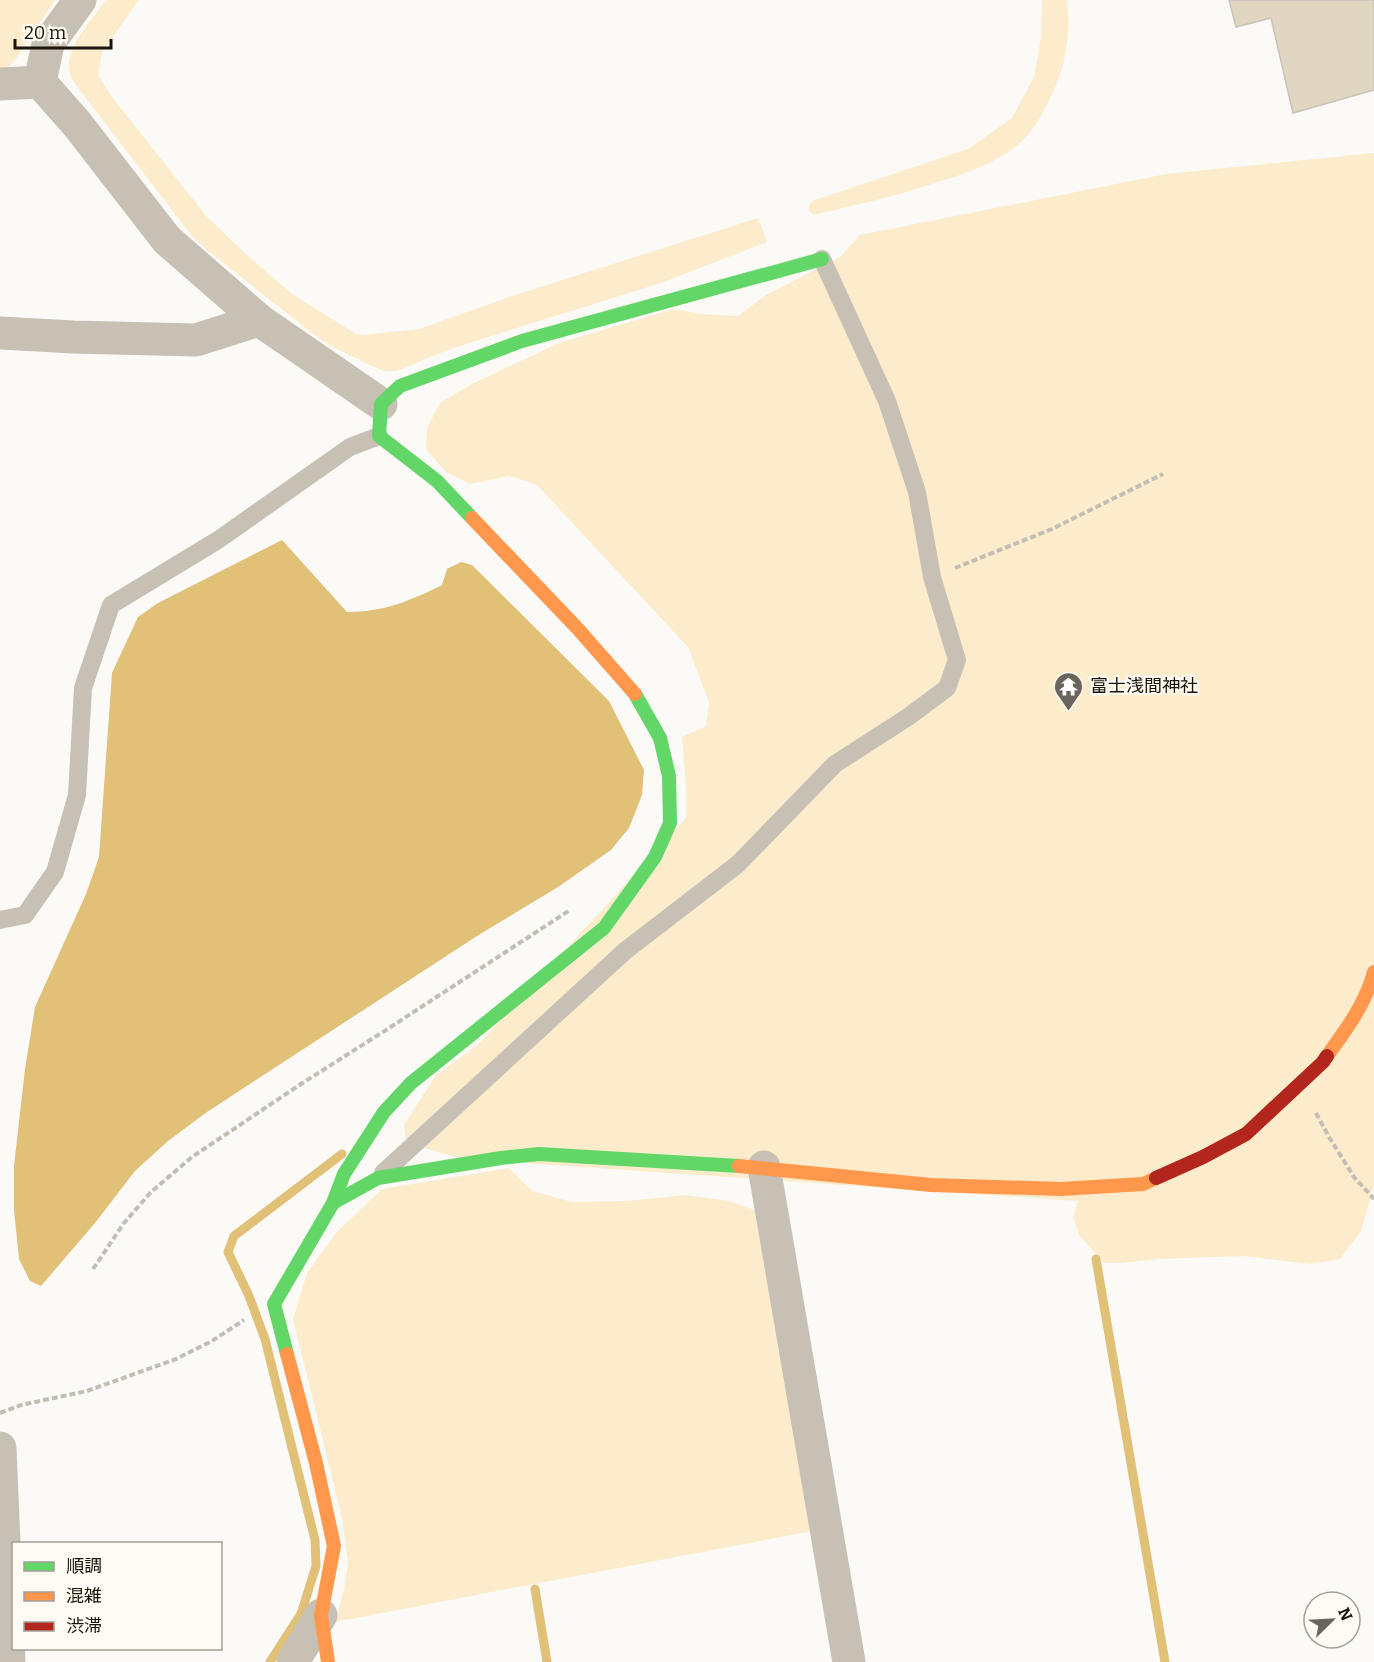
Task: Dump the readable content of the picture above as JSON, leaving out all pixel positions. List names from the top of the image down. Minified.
{"places":{"temple":["富士浅間神社"]},"legend":["順調","混雑","渋滞"],"scale_bar":"20 m","north":"top right"}
